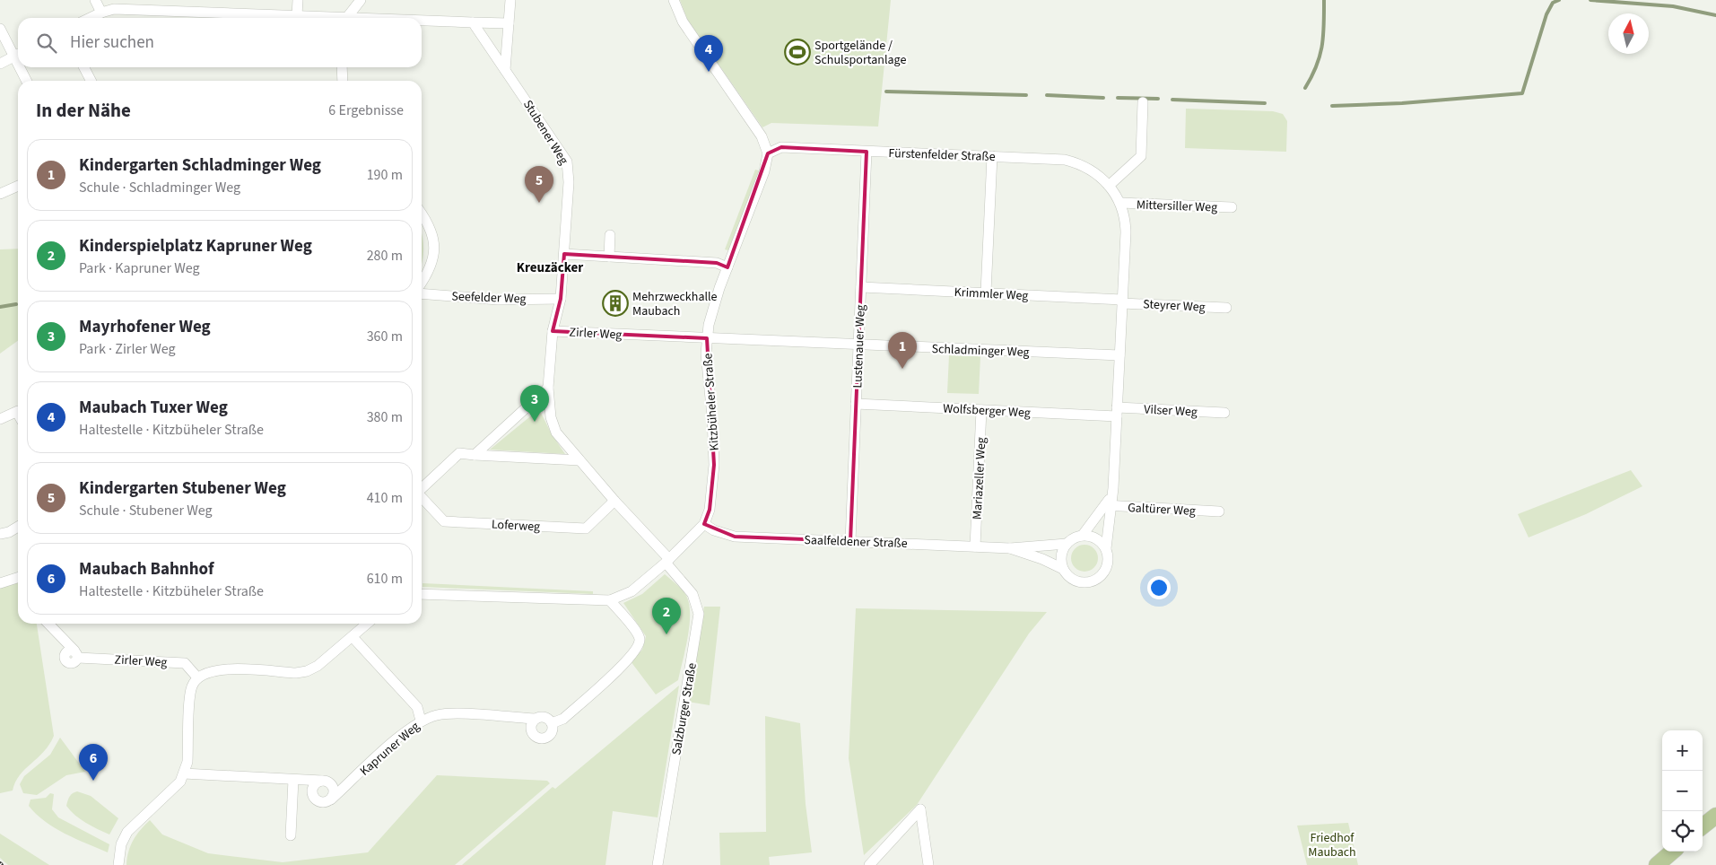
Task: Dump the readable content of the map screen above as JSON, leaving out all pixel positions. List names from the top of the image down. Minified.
{"streets":{"street":["Stubener Weg","Fürstenfelder Straße","Mittersiller Weg","Krimmler Weg","Seefelder Weg","Steyrer Weg","Zirler Weg","Lustenauer Weg","Schladminger Weg","Kitzbüheler Straße","Wolfsberger Weg","Vilser Weg","Mariazeller Weg","Galtürer Weg","Loferweg","Saalfeldener Straße","Salzburger Straße","Kapruner Weg"]},"crossings":[["Stubener Weg","Seefelder Weg"],["Stubener Weg","Zirler Weg"],["Fürstenfelder Straße","Mittersiller Weg"],["Fürstenfelder Straße","Krimmler Weg"],["Fürstenfelder Straße","Steyrer Weg"],["Fürstenfelder Straße","Lustenauer Weg"],["Fürstenfelder Straße","Schladminger Weg"],["Fürstenfelder Straße","Kitzbüheler Straße"],["Fürstenfelder Straße","Wolfsberger Weg"],["Fürstenfelder Straße","Vilser Weg"],["Fürstenfelder Straße","Galtürer Weg"],["Fürstenfelder Straße","Saalfeldener Straße"],["Krimmler Weg","Steyrer Weg"],["Krimmler Weg","Lustenauer Weg"],["Zirler Weg","Schladminger Weg"],["Zirler Weg","Kitzbüheler Straße"],["Zirler Weg","Salzburger Straße"],["Lustenauer Weg","Schladminger Weg"],["Lustenauer Weg","Wolfsberger Weg"],["Lustenauer Weg","Saalfeldener Straße"],["Schladminger Weg","Kitzbüheler Straße"],["Kitzbüheler Straße","Saalfeldener Straße"],["Kitzbüheler Straße","Salzburger Straße"],["Wolfsberger Weg","Vilser Weg"],["Wolfsberger Weg","Mariazeller Weg"],["Mariazeller Weg","Saalfeldener Straße"],["Loferweg","Salzburger Straße"]],"districts":["Kreuzäcker"],"parks":["Friedhof Maubach"],"places":{"sports":["Sportgelände / Schulsportanlage"],"building":["Mehrzweckhalle Maubach"]},"north":"top","page":{"search":"Hier suchen","pins":["4","5","1","3","2","6"],"heading":["In der Nähe","6 Ergebnisse"],"list":[{"mark":"1","name":"Kindergarten Schladminger Weg","note":"Schule · Schladminger Weg","value":"190 m"},{"mark":"2","name":"Kinderspielplatz Kapruner Weg","note":"Park · Kapruner Weg","value":"280 m"},{"mark":"3","name":"Mayrhofener Weg","note":"Park · Zirler Weg","value":"360 m"},{"mark":"4","name":"Maubach Tuxer Weg","note":"Haltestelle · Kitzbüheler Straße","value":"380 m"},{"mark":"5","name":"Kindergarten Stubener Weg","note":"Schule · Stubener Weg","value":"410 m"},{"mark":"6","name":"Maubach Bahnhof","note":"Haltestelle · Kitzbüheler Straße","value":"610 m"}],"map_buttons":["+","−"]}}
